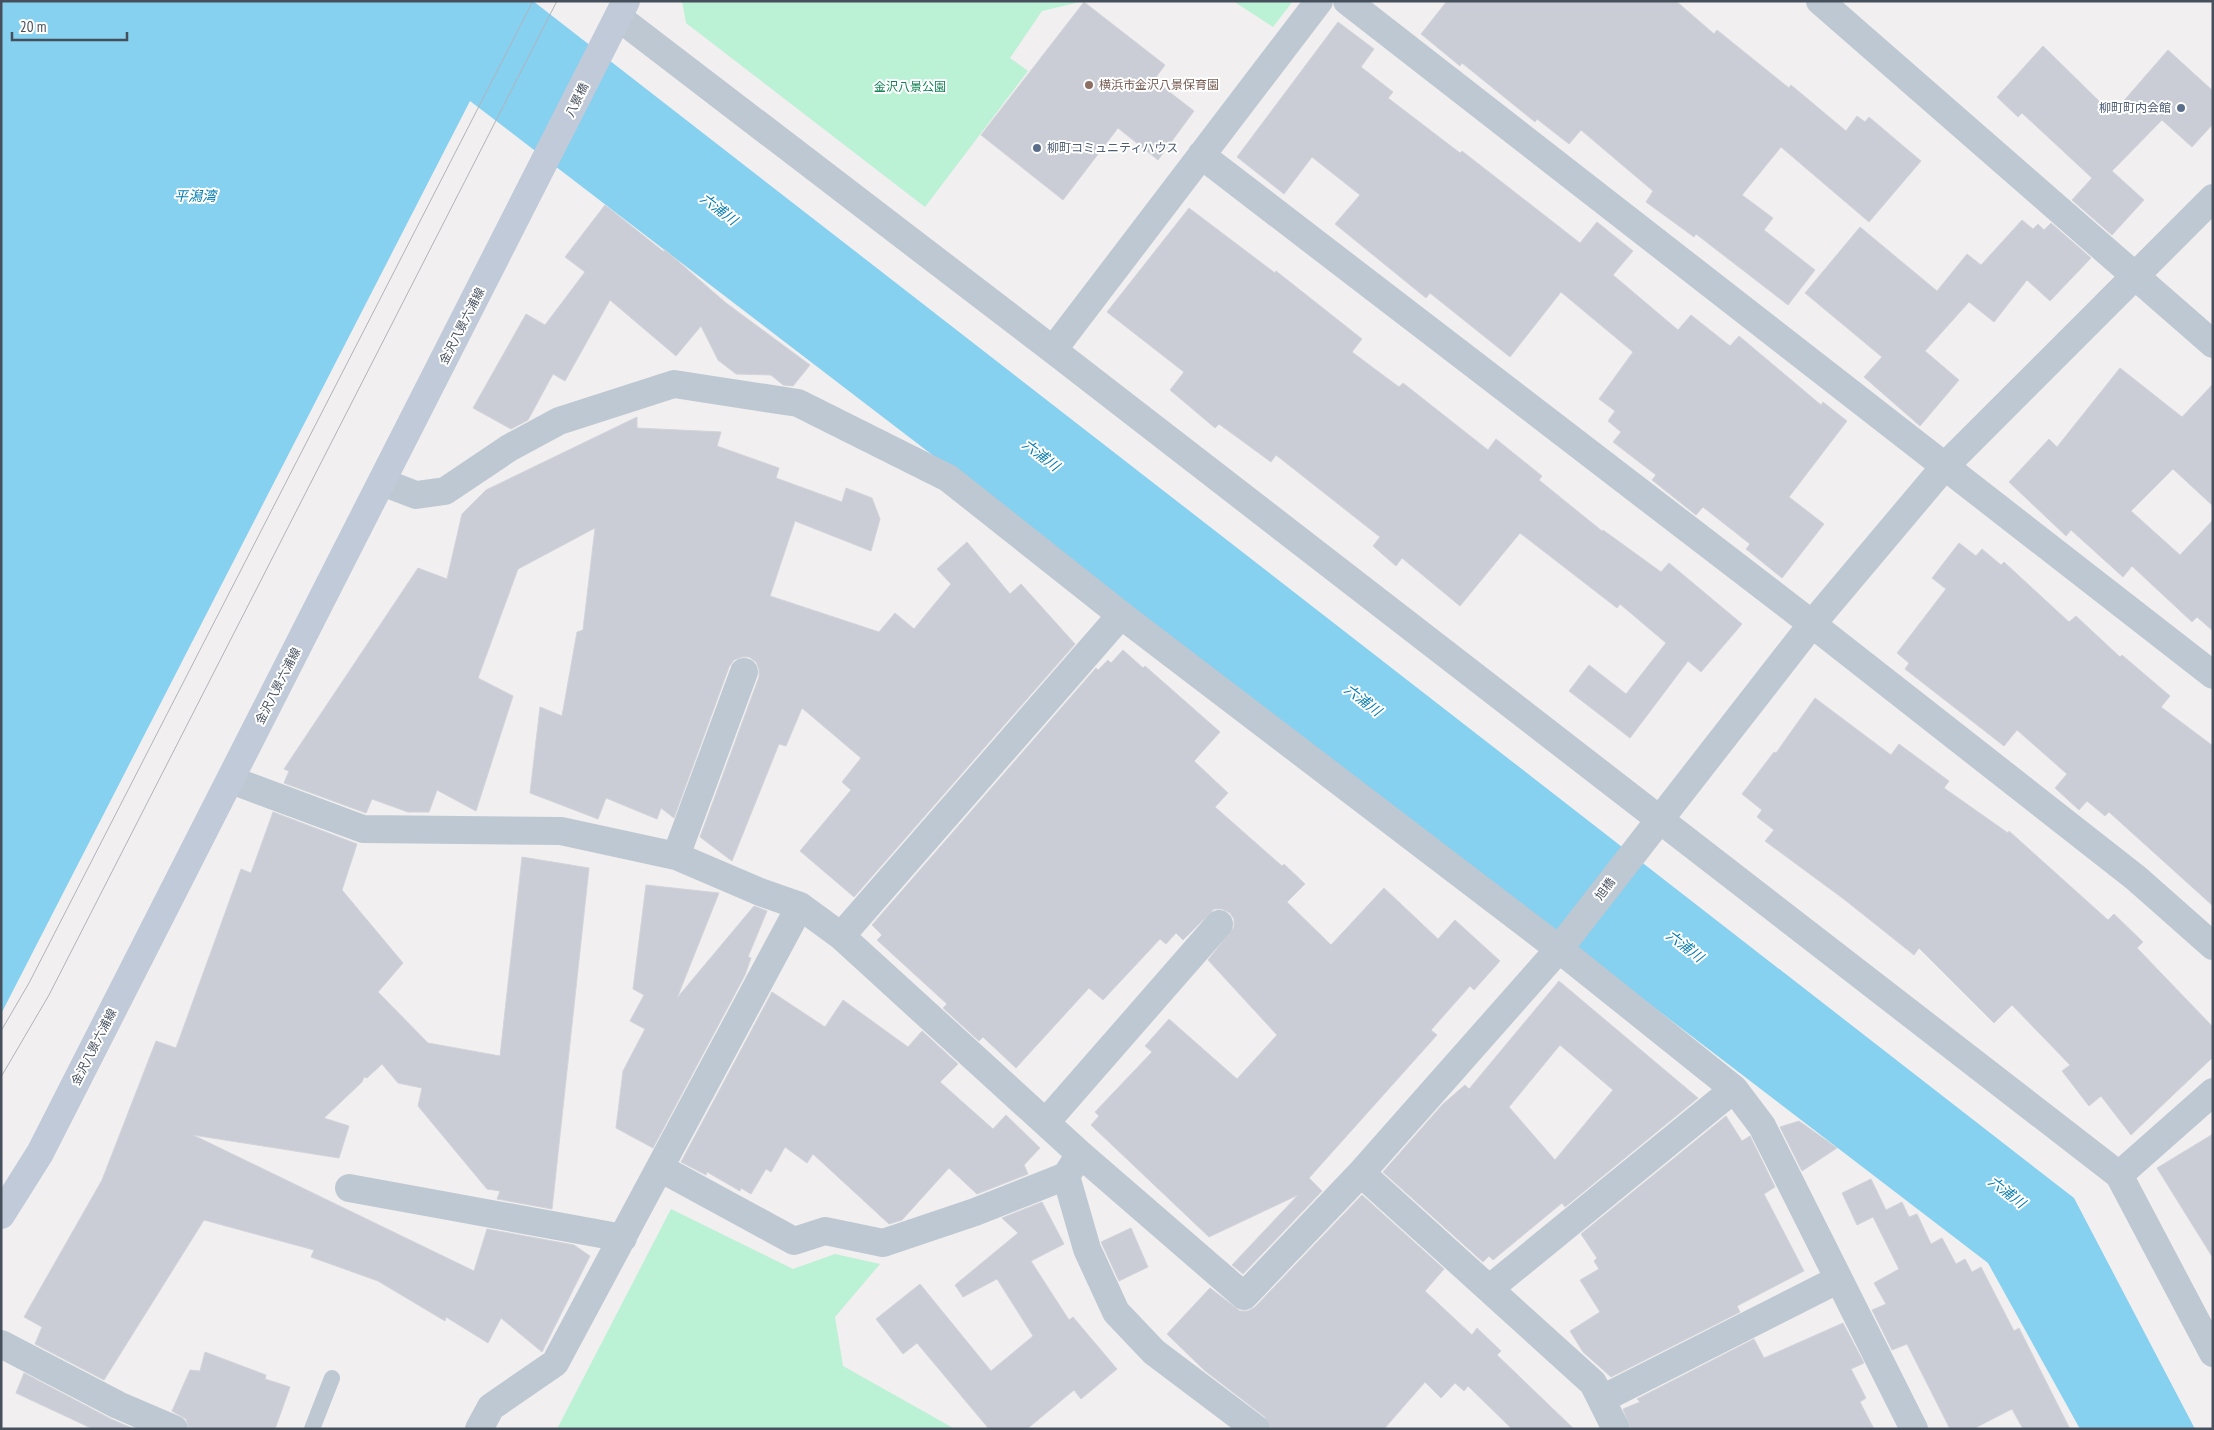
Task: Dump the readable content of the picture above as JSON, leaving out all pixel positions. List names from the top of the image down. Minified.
{"streets":{"street":["八景橋","金沢八景六浦線","旭橋"]},"crossings":[["八景橋","金沢八景六浦線"]],"water":["平潟湾","六浦川"],"parks":["金沢八景公園"],"places":["横浜市金沢八景保育園","柳町町内会館","柳町コミュニティハウス"],"scale_bar":"20 m"}
